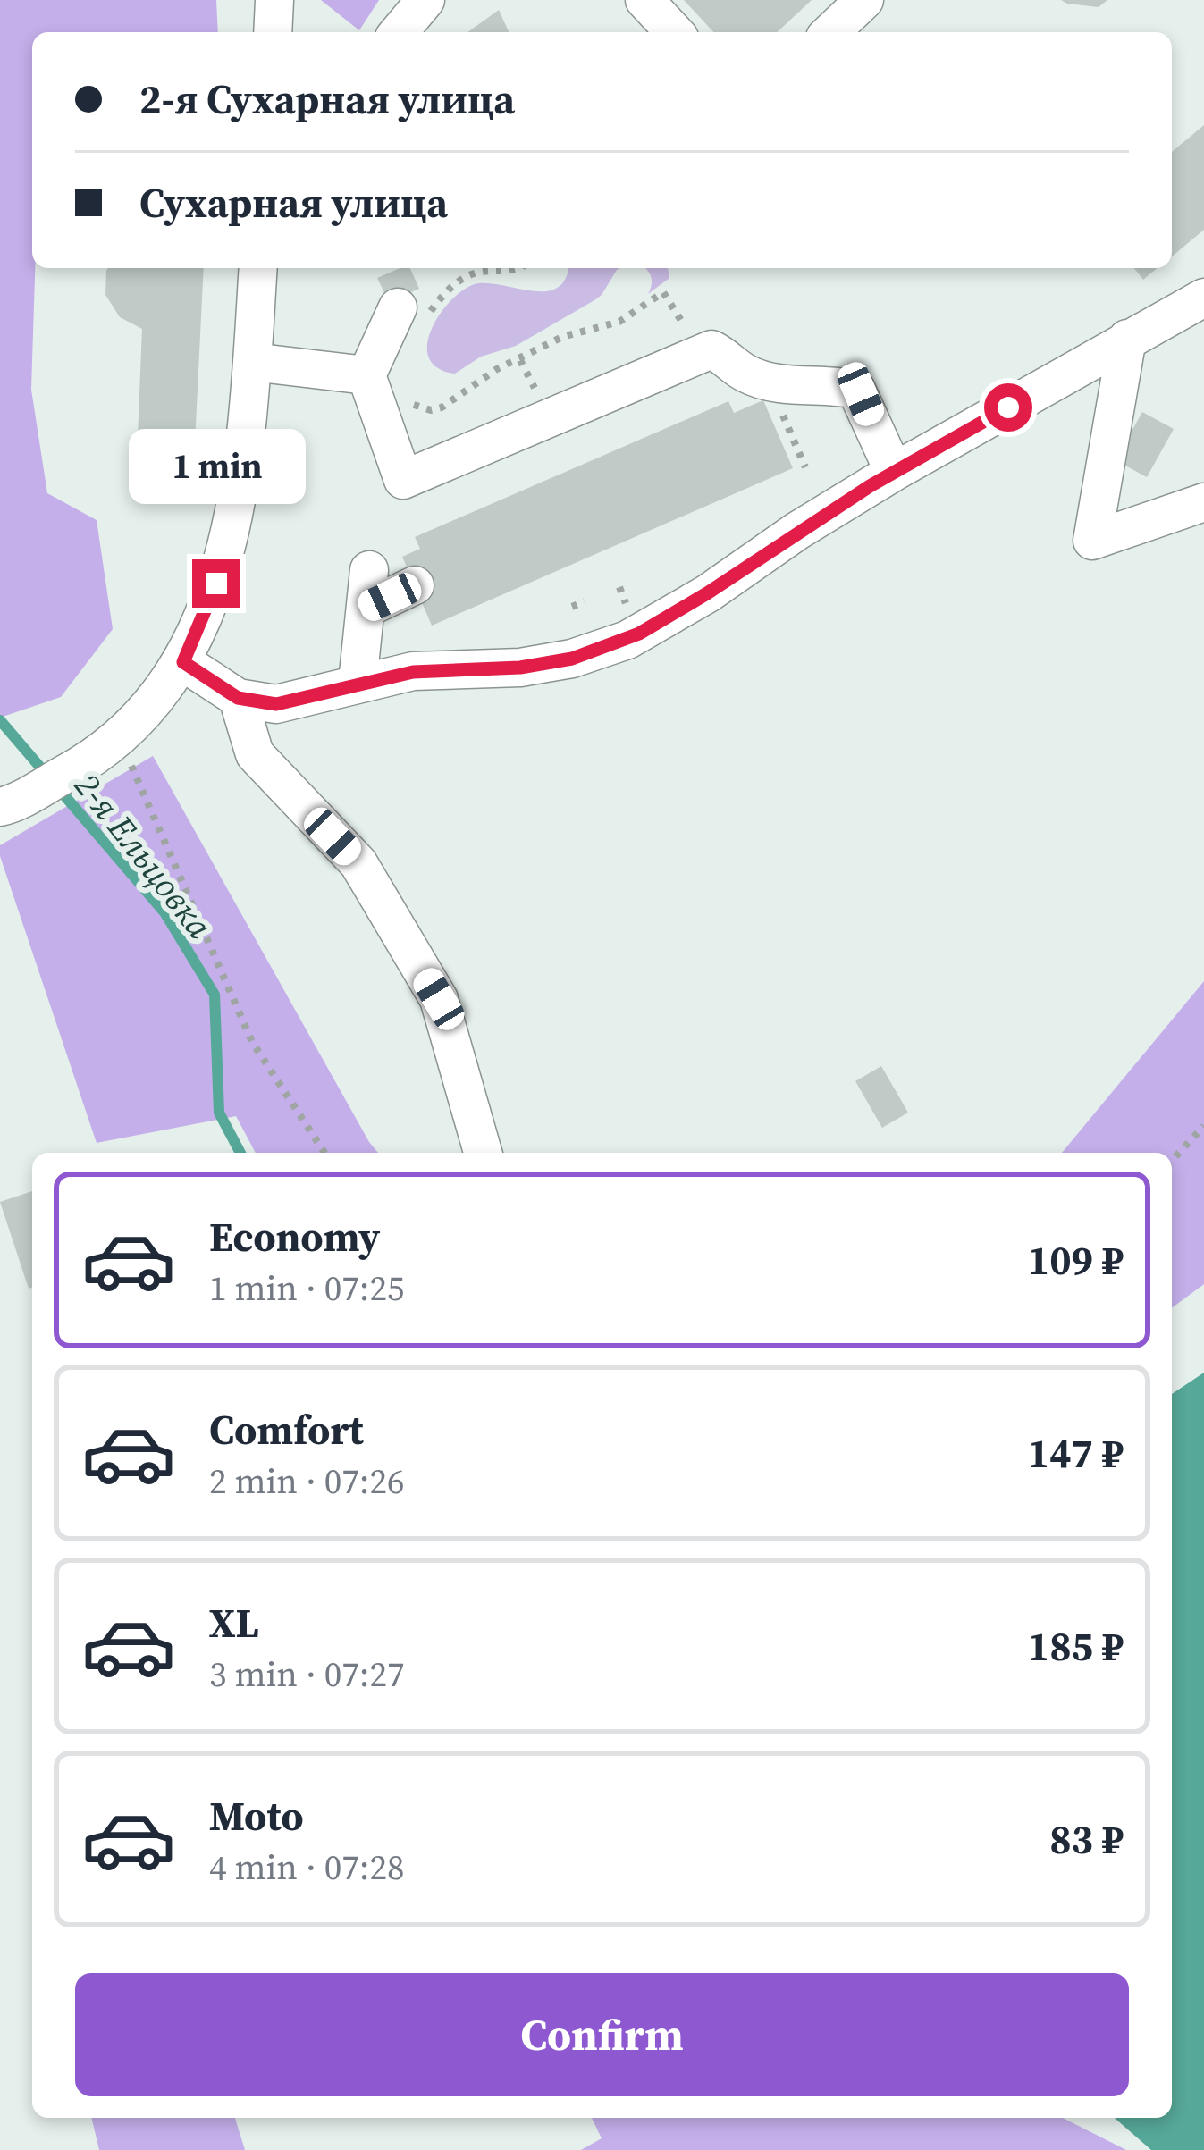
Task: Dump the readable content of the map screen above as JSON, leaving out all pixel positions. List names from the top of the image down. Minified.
{"water":["2-я Ельцовка"],"page":{"banner":["2-я Сухарная улица","Сухарная улица"],"bubble":"1 min","list":[{"name":"Economy","note":"1 min · 07:25","value":"109 ₽"},{"name":"Comfort","note":"2 min · 07:26","value":"147 ₽"},{"name":"XL","note":"3 min · 07:27","value":"185 ₽"},{"name":"Moto","note":"4 min · 07:28","value":"83 ₽"}],"buttons":"Confirm"}}
